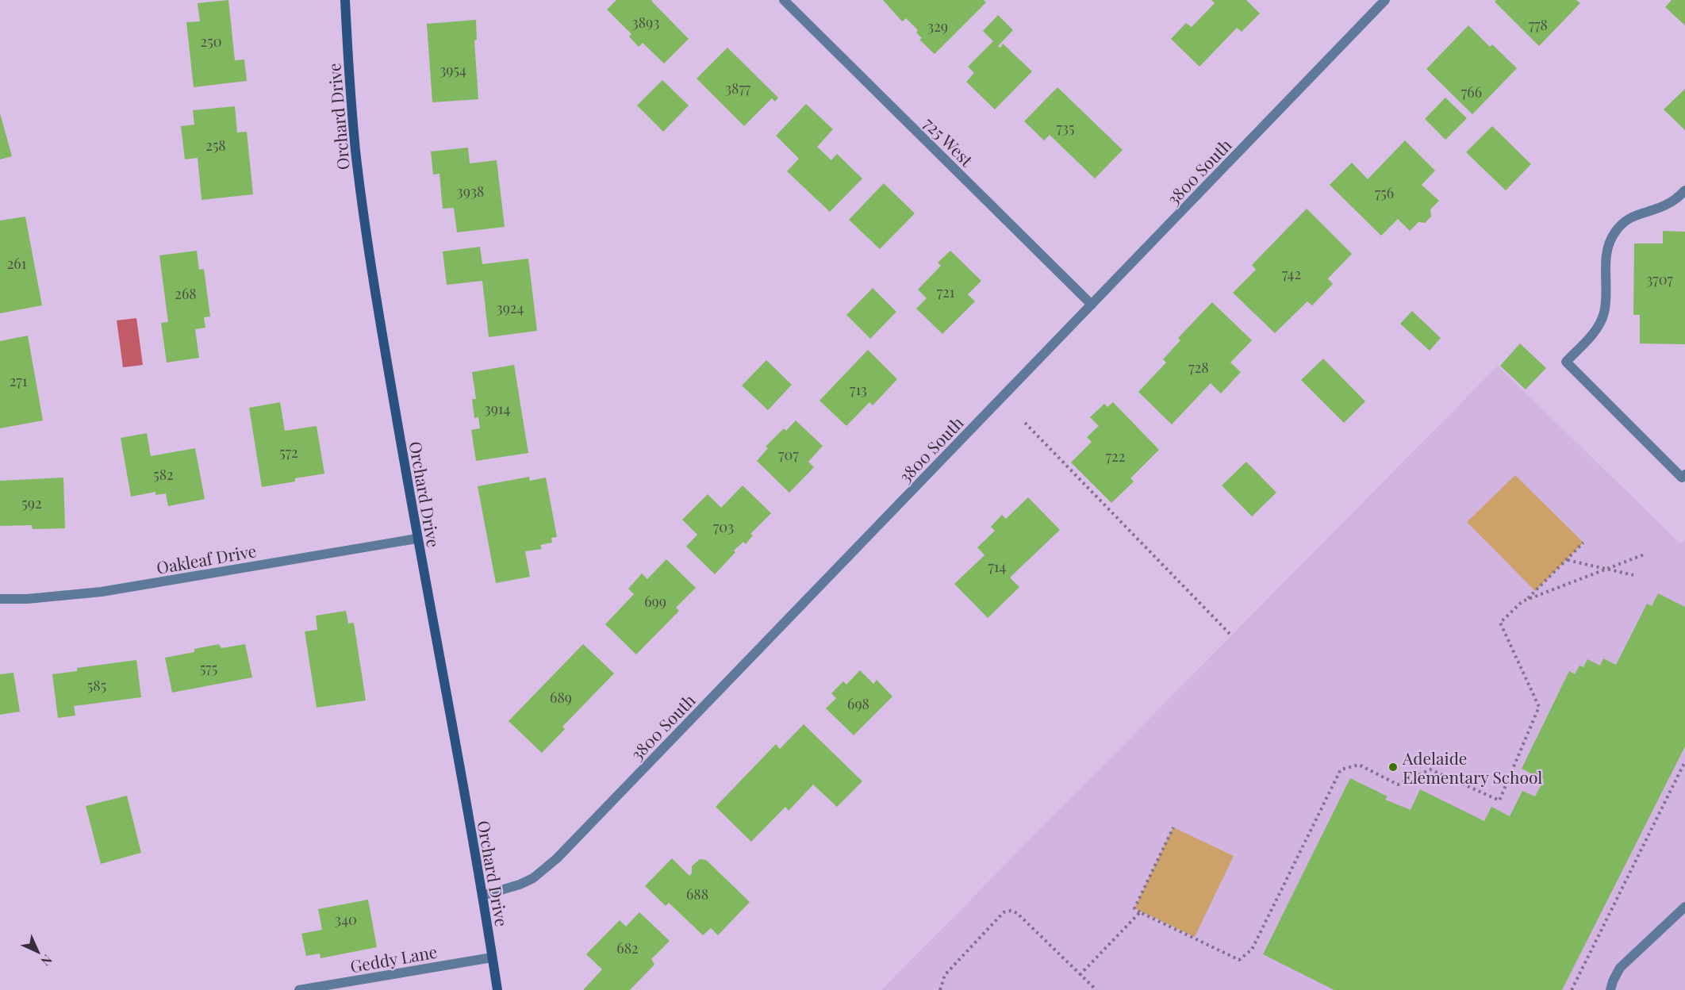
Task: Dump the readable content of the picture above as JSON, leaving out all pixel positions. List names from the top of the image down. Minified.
{"streets":{"main road":["Orchard Drive"],"street":["725 West","3800 South","Oakleaf Drive","Geddy Lane"]},"crossings":[["Orchard Drive","3800 South"],["Orchard Drive","Oakleaf Drive"],["Orchard Drive","Geddy Lane"],["725 West","3800 South"]],"places":["Adelaide Elementary School"],"house_numbers":["3893","778","329","250","3954","3877","766","735","258","3938","756","261","742","3707","721","268","3924","728","271","713","3914","572","707","722","582","592","703","714","699","575","585","689","698","688","340","682"],"north":"bottom right"}
